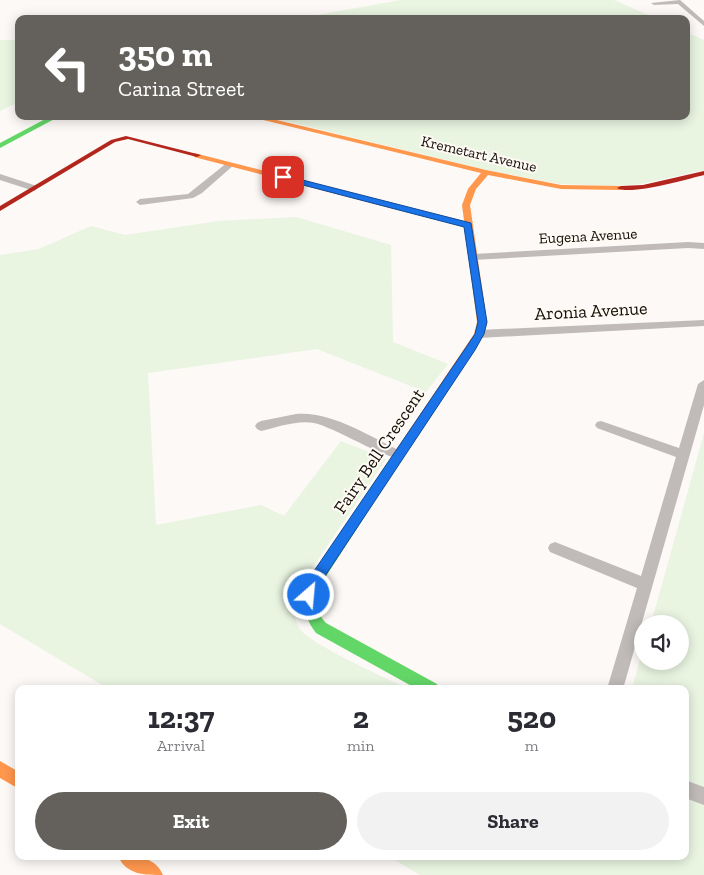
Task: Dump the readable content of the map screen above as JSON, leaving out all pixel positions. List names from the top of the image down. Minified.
{"streets":{"street":["Kremetart Avenue","Eugena Avenue","Aronia Avenue","Fairy Bell Crescent"]},"crossings":[["Aronia Avenue","Fairy Bell Crescent"]],"page":{"turn":["350 m","Carina Street"],"eta":["12:37","Arrival","2","min","520","m"],"buttons":["Exit","Share"]}}
